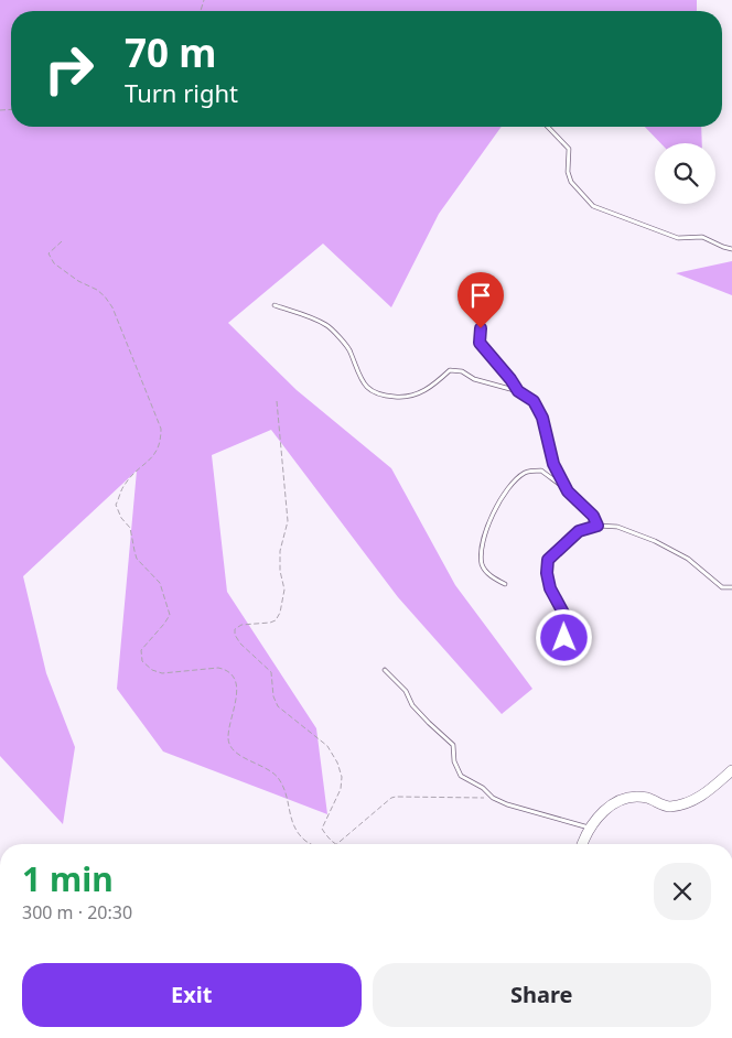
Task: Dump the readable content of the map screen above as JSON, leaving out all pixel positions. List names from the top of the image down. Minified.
{"page":{"turn":["70 m","Turn right"],"heading":["1 min","300 m · 20:30"],"buttons":["Exit","Share"]}}
